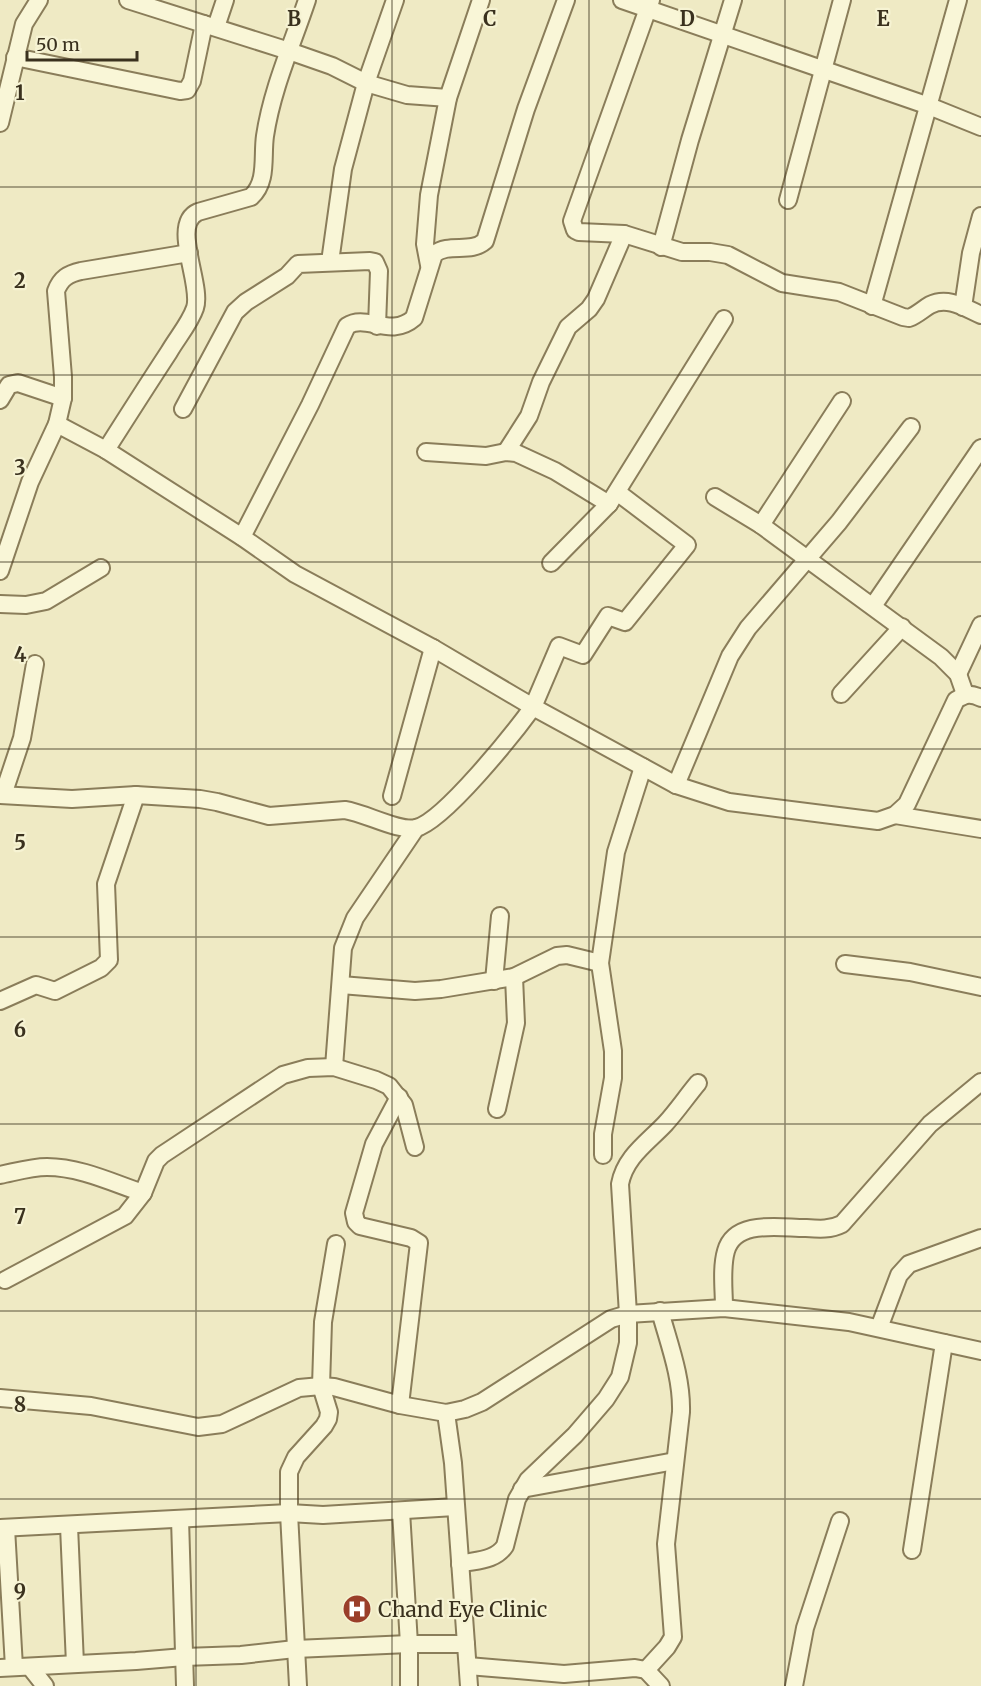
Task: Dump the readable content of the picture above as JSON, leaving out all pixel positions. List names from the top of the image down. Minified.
{"places":{"hospital":["Chand Eye Clinic"]},"scale_bar":"50 m","grid":{"columns":["B","C","D","E"],"rows":["1","2","3","4","5","6","7","8","9"]}}
